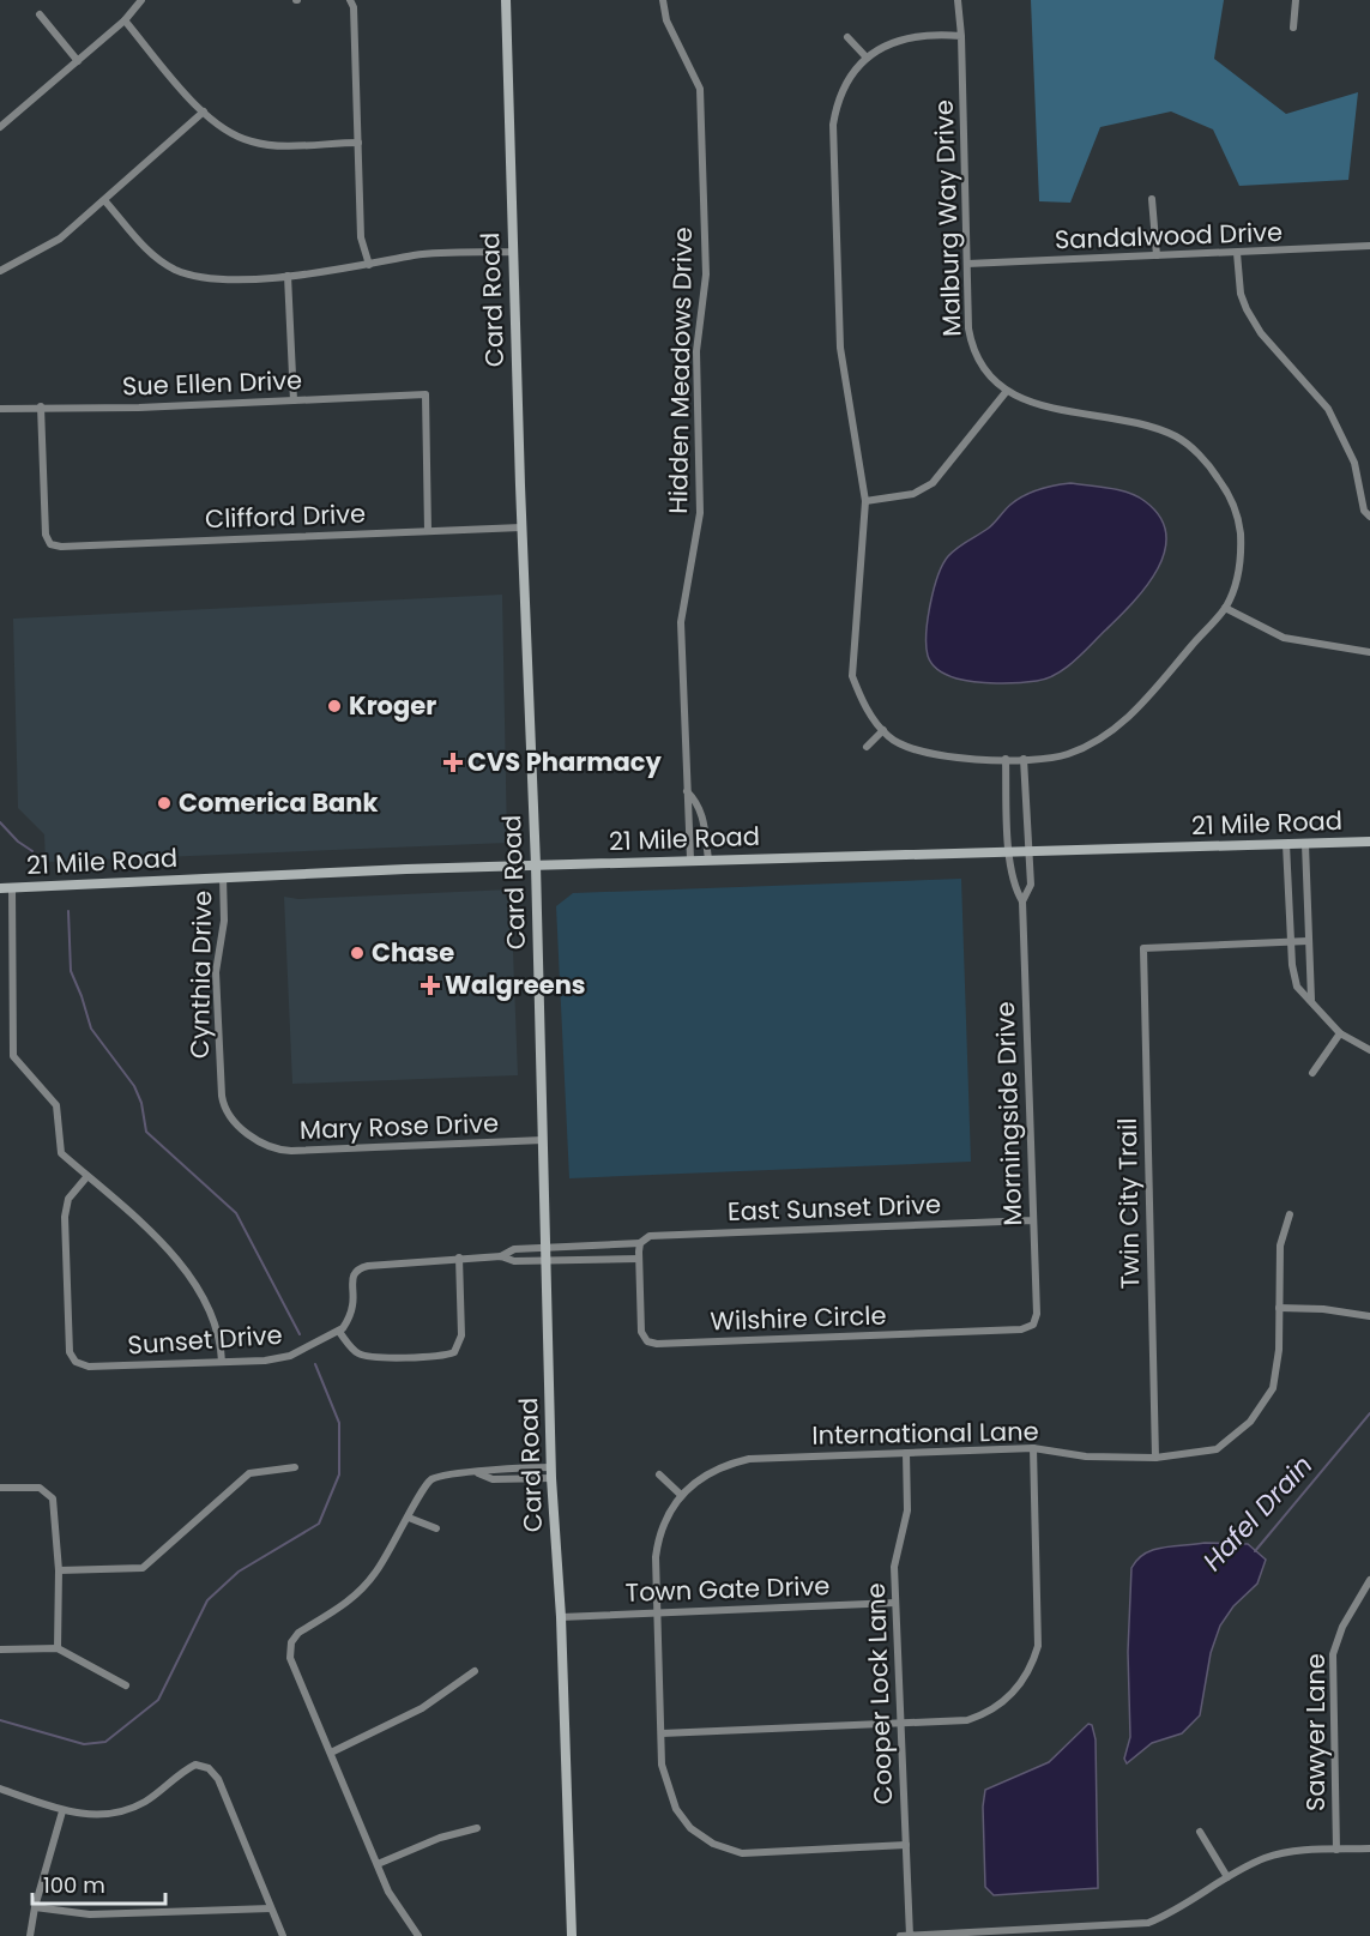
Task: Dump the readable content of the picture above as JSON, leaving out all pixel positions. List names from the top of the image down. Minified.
{"streets":{"street":["Malburg Way Drive","Sandalwood Drive","Card Road","Hidden Meadows Drive","Sue Ellen Drive","Clifford Drive","21 Mile Road","Cynthia Drive","Morningside Drive","Mary Rose Drive","Twin City Trail","East Sunset Drive","Wilshire Circle","Sunset Drive","International Lane","Town Gate Drive","Cooper Lock Lane","Sawyer Lane"]},"crossings":[["Malburg Way Drive","Sandalwood Drive"],["Malburg Way Drive","Morningside Drive"],["Card Road","Clifford Drive"],["Card Road","21 Mile Road"],["Card Road","Mary Rose Drive"],["Card Road","East Sunset Drive"],["Card Road","Town Gate Drive"],["Hidden Meadows Drive","21 Mile Road"],["Sue Ellen Drive","Clifford Drive"],["21 Mile Road","Cynthia Drive"],["21 Mile Road","Morningside Drive"],["Cynthia Drive","Mary Rose Drive"],["Morningside Drive","East Sunset Drive"],["Morningside Drive","Wilshire Circle"],["Twin City Trail","International Lane"],["International Lane","Town Gate Drive"],["International Lane","Cooper Lock Lane"],["Town Gate Drive","Cooper Lock Lane"]],"water":["Hafel Drain"],"places":{"other":["Kroger","Comerica Bank","Chase"],"health":["CVS Pharmacy","Walgreens"]},"scale_bar":"100 m"}
